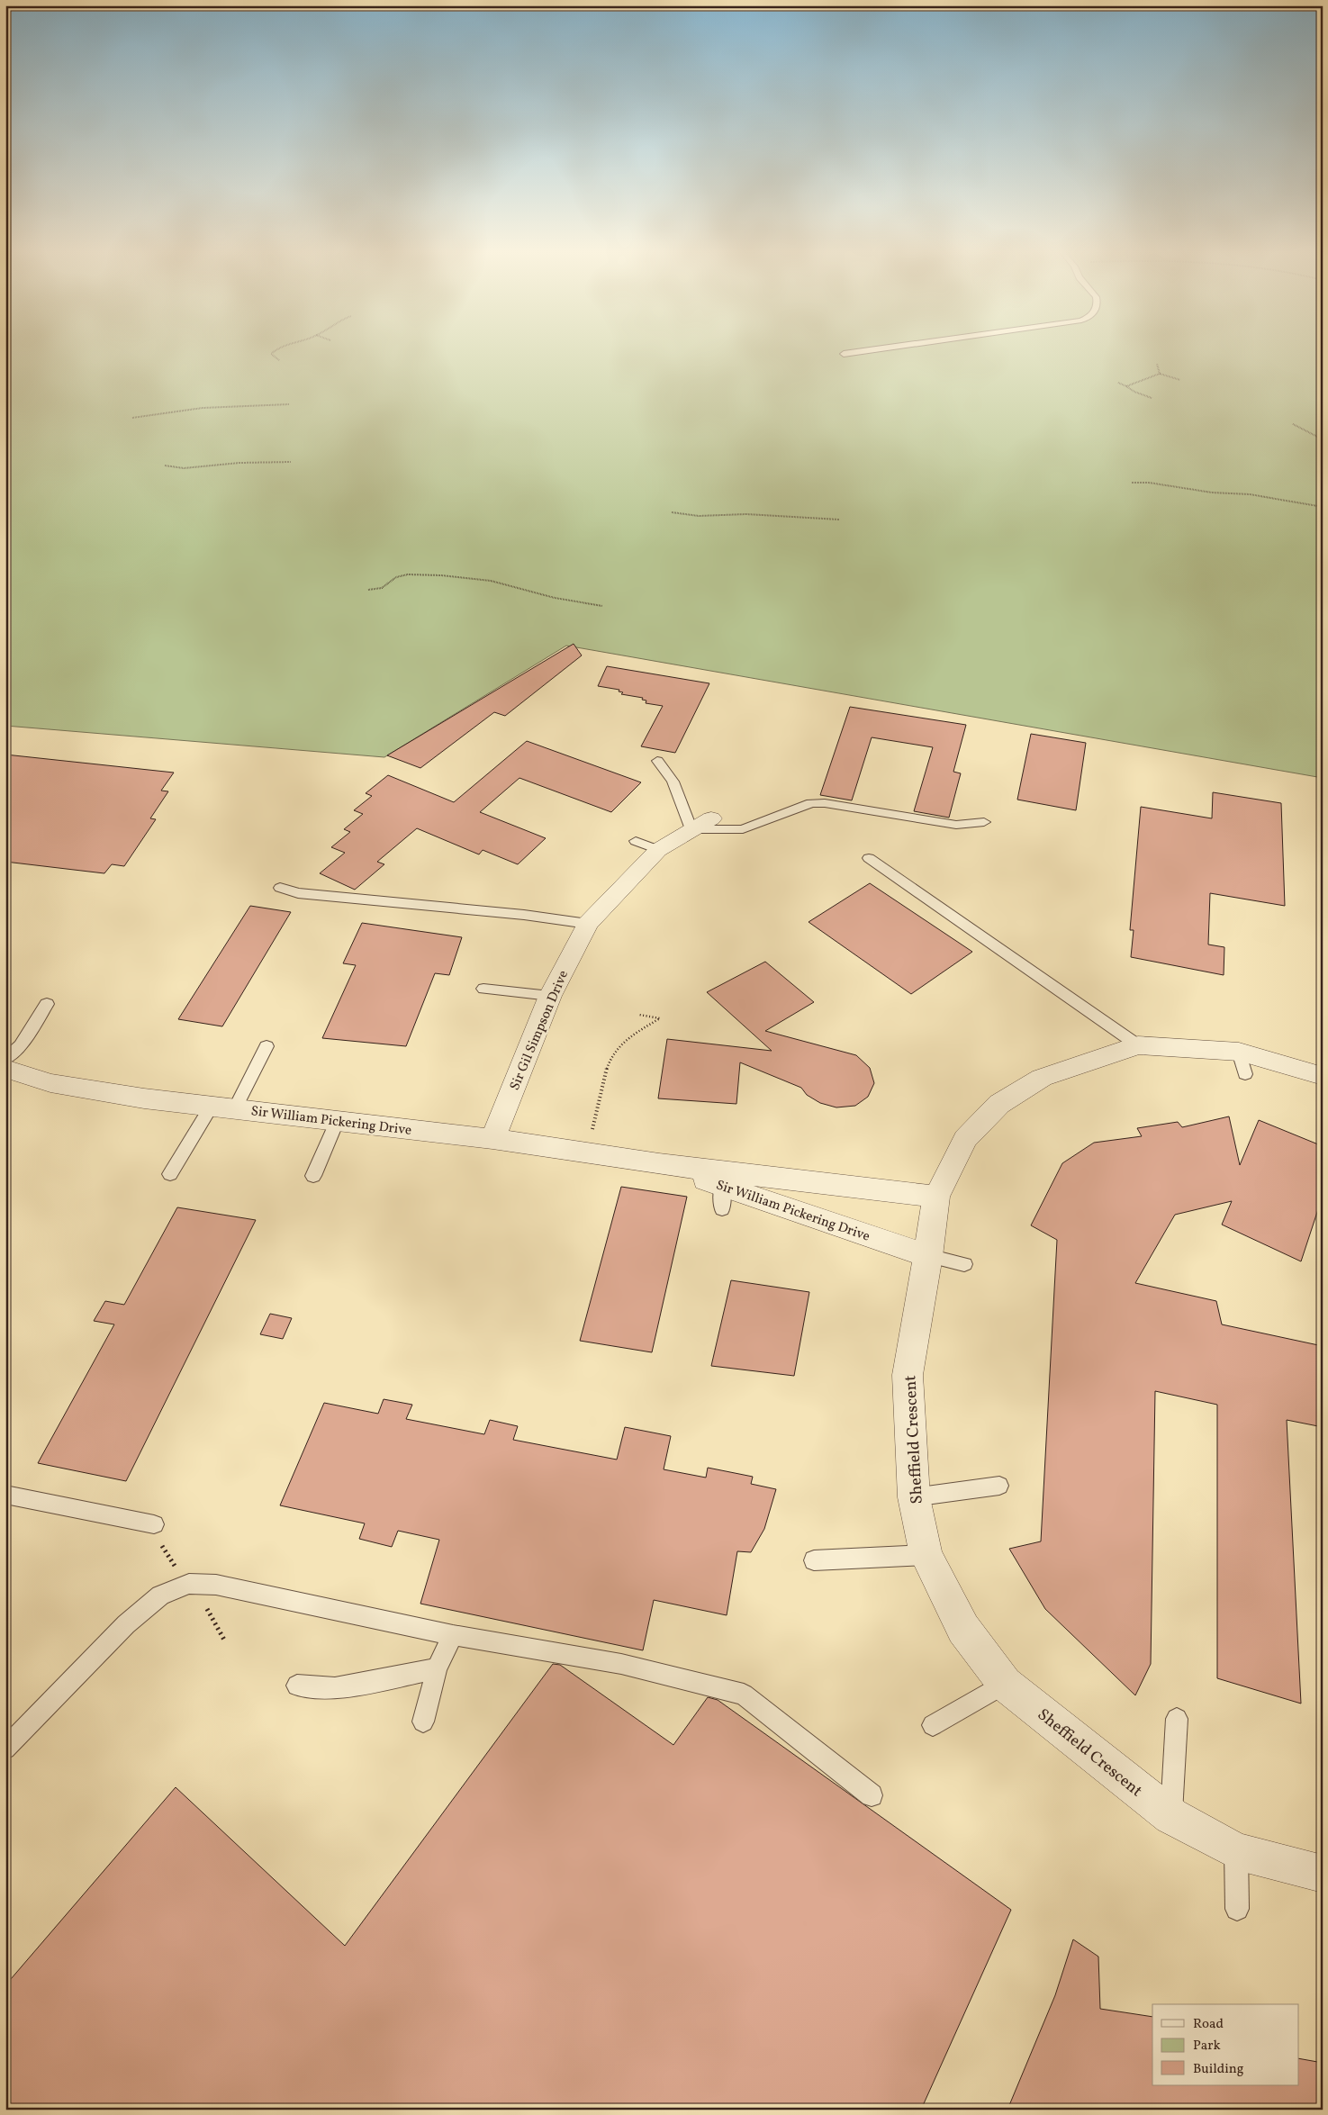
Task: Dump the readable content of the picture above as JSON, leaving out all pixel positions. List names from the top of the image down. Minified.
{"streets":{"street":["Sir Gil Simpson Drive","Sir William Pickering Drive","Sheffield Crescent"]},"crossings":[["Sir Gil Simpson Drive","Sir William Pickering Drive"],["Sir William Pickering Drive","Sheffield Crescent"]],"legend":["Road","Park","Building"]}
